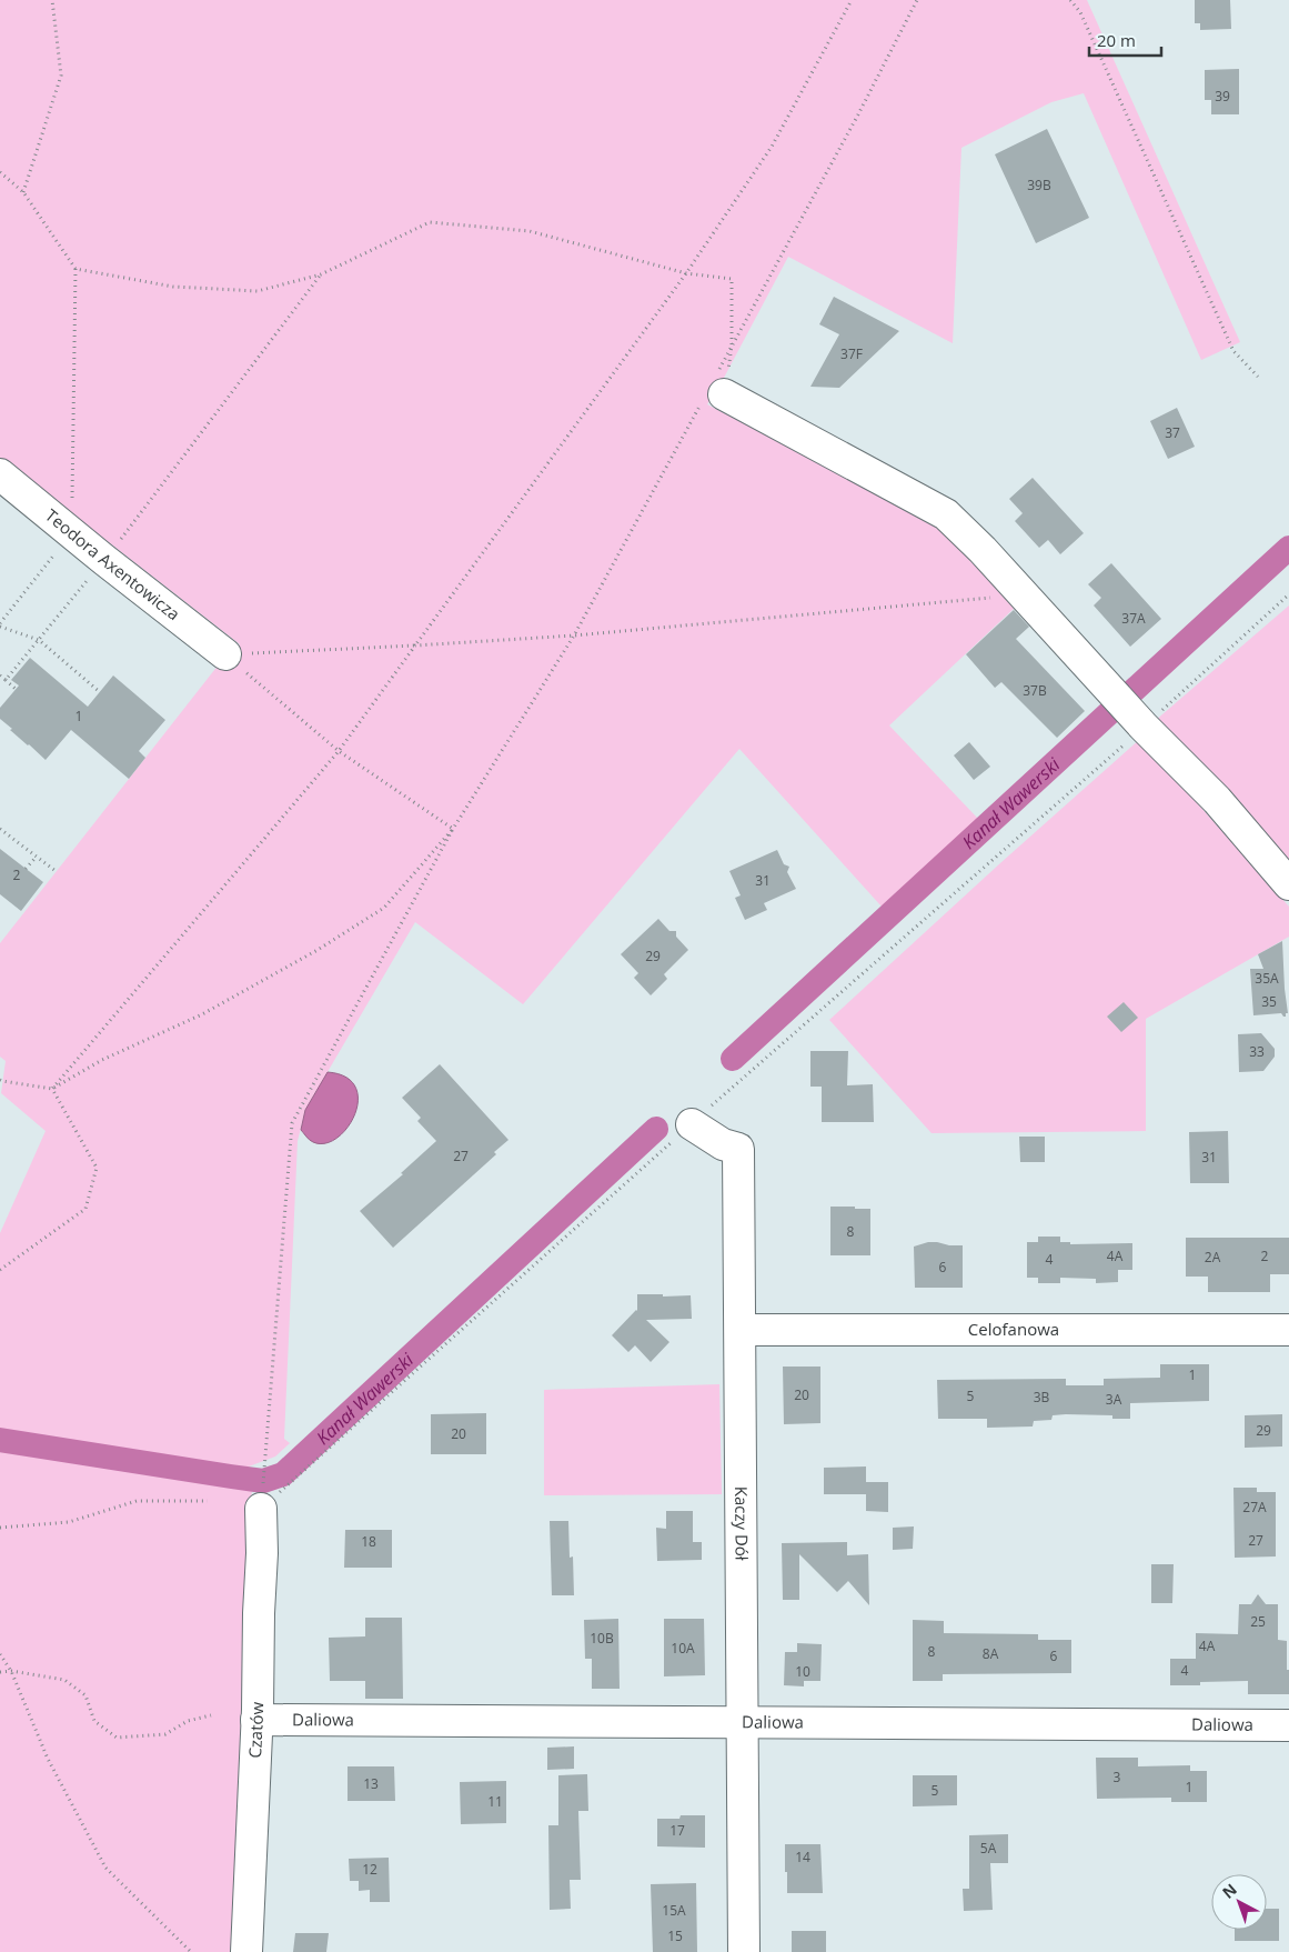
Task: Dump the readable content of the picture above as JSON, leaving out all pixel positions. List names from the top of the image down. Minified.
{"streets":{"street":["Teodora Axentowicza","Celofanowa","Kaczy Dół","Daliowa","Czatów"]},"crossings":[["Celofanowa","Kaczy Dół"],["Kaczy Dół","Daliowa"],["Daliowa","Czatów"]],"water":["Kanał Wawerski"],"house_numbers":["39","39B","37F","37","37A","37B","1","2","31","29","35A","35","33","27","31","8","4A","2","2A","4","6","1","20","5","3B","3A","29","20","27A","27","18","25","10B","4A","10A","8","8A","6","4","10","3","13","1","5","11","17","5A","14","12","15A","15"],"scale_bar":"20 m","north":"top left"}
